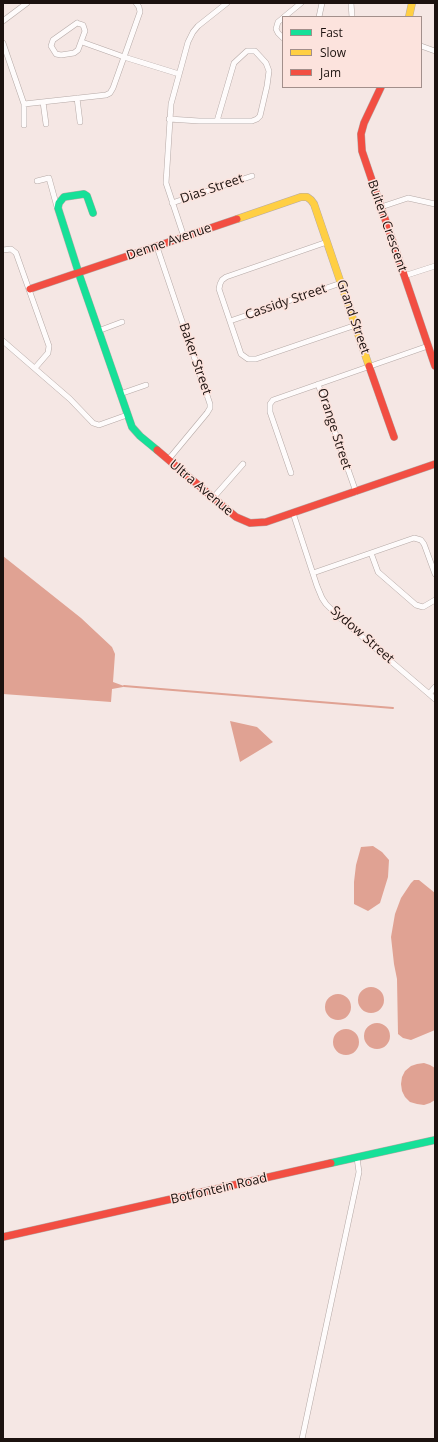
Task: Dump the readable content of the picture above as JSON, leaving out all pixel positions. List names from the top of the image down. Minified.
{"streets":{"street":["Dias Street","Buiten Crescent","Denne Avenue","Cassidy Street","Grand Street","Baker Street","Orange Street","Ultra Avenue","Sydow Street","Botfontein Road"]},"crossings":[["Buiten Crescent","Orange Street"],["Denne Avenue","Grand Street"],["Denne Avenue","Baker Street"],["Denne Avenue","Ultra Avenue"],["Cassidy Street","Grand Street"],["Grand Street","Orange Street"],["Baker Street","Ultra Avenue"],["Orange Street","Ultra Avenue"],["Ultra Avenue","Sydow Street"]],"legend":["Fast","Slow","Jam"]}
